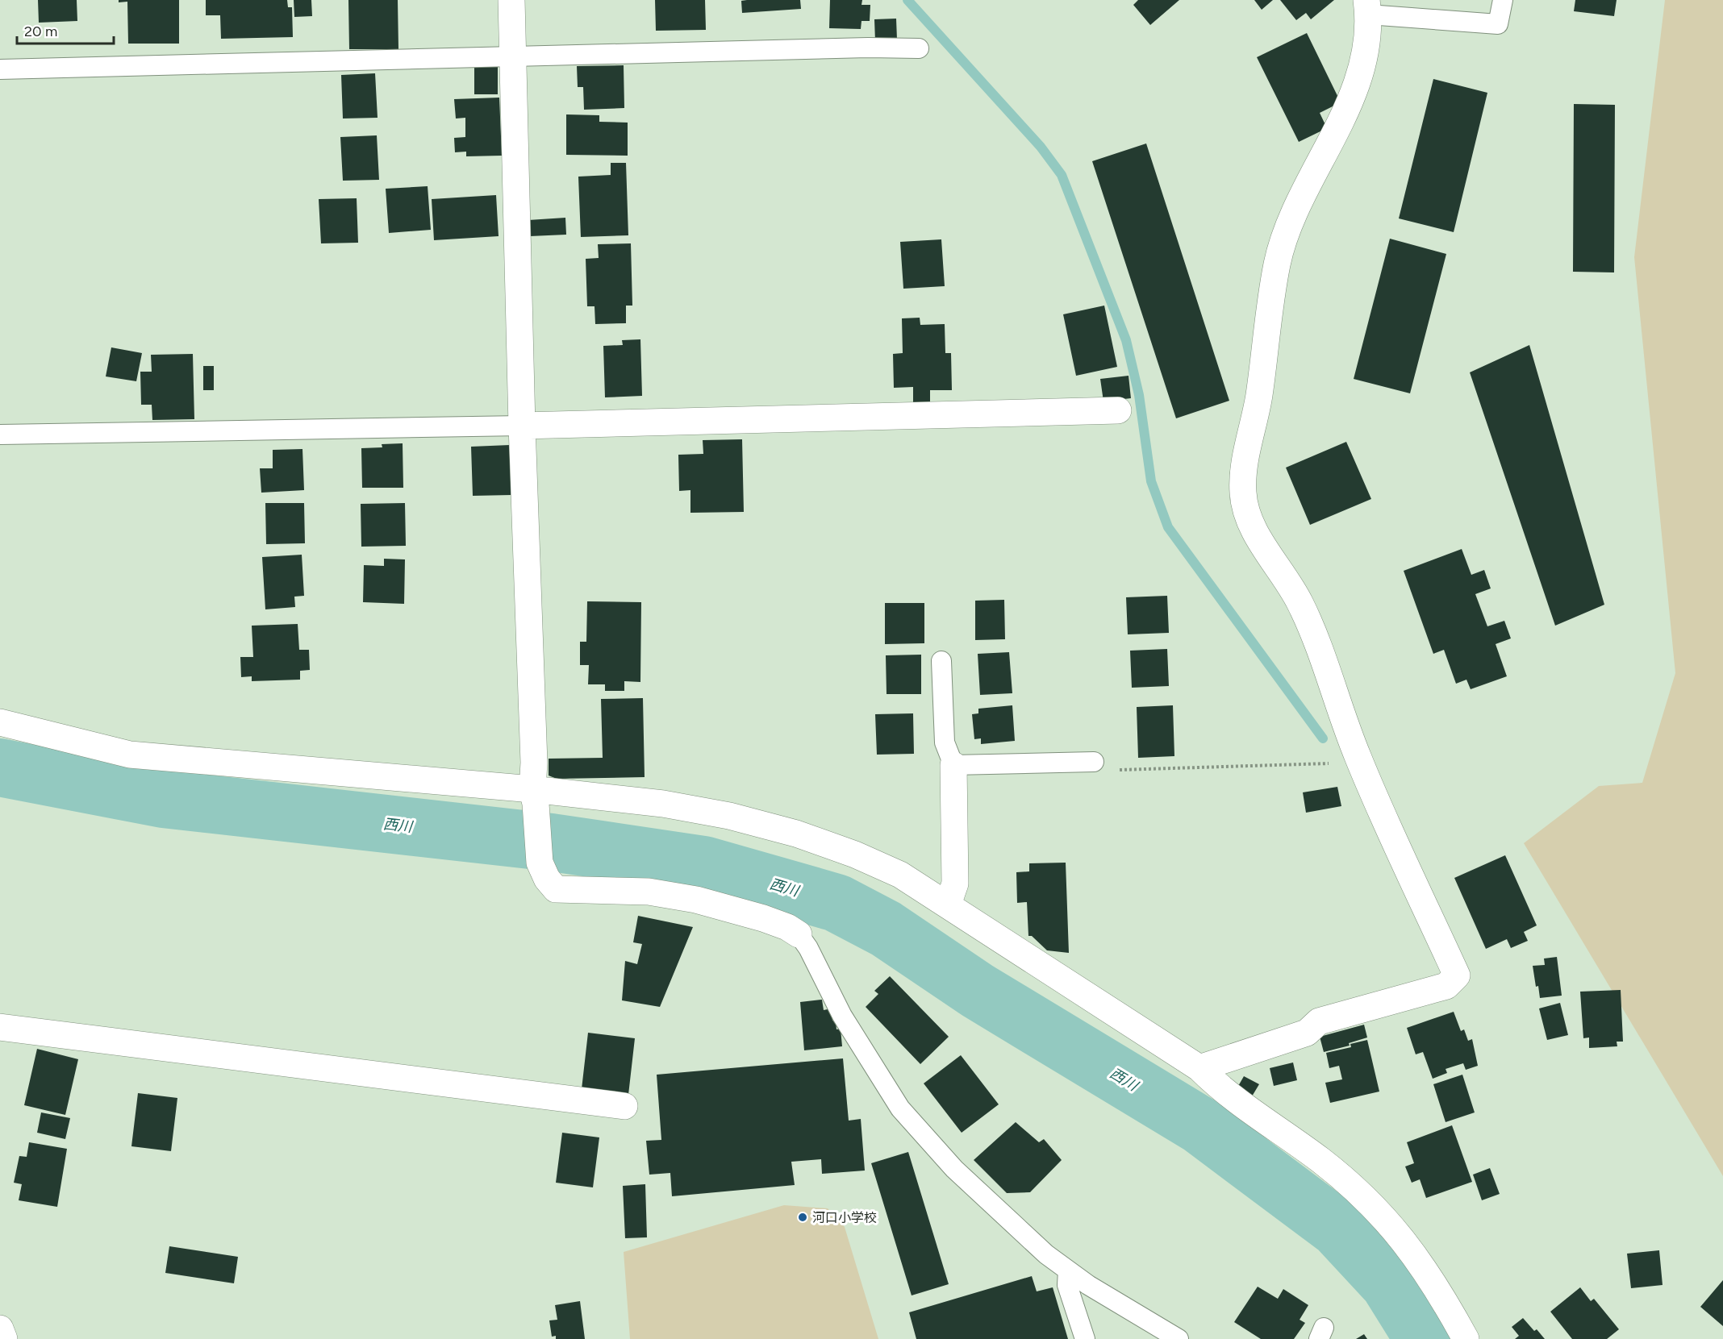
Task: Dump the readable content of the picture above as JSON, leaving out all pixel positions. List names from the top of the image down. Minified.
{"water":["西川"],"places":["河口小学校"],"scale_bar":"20 m"}
